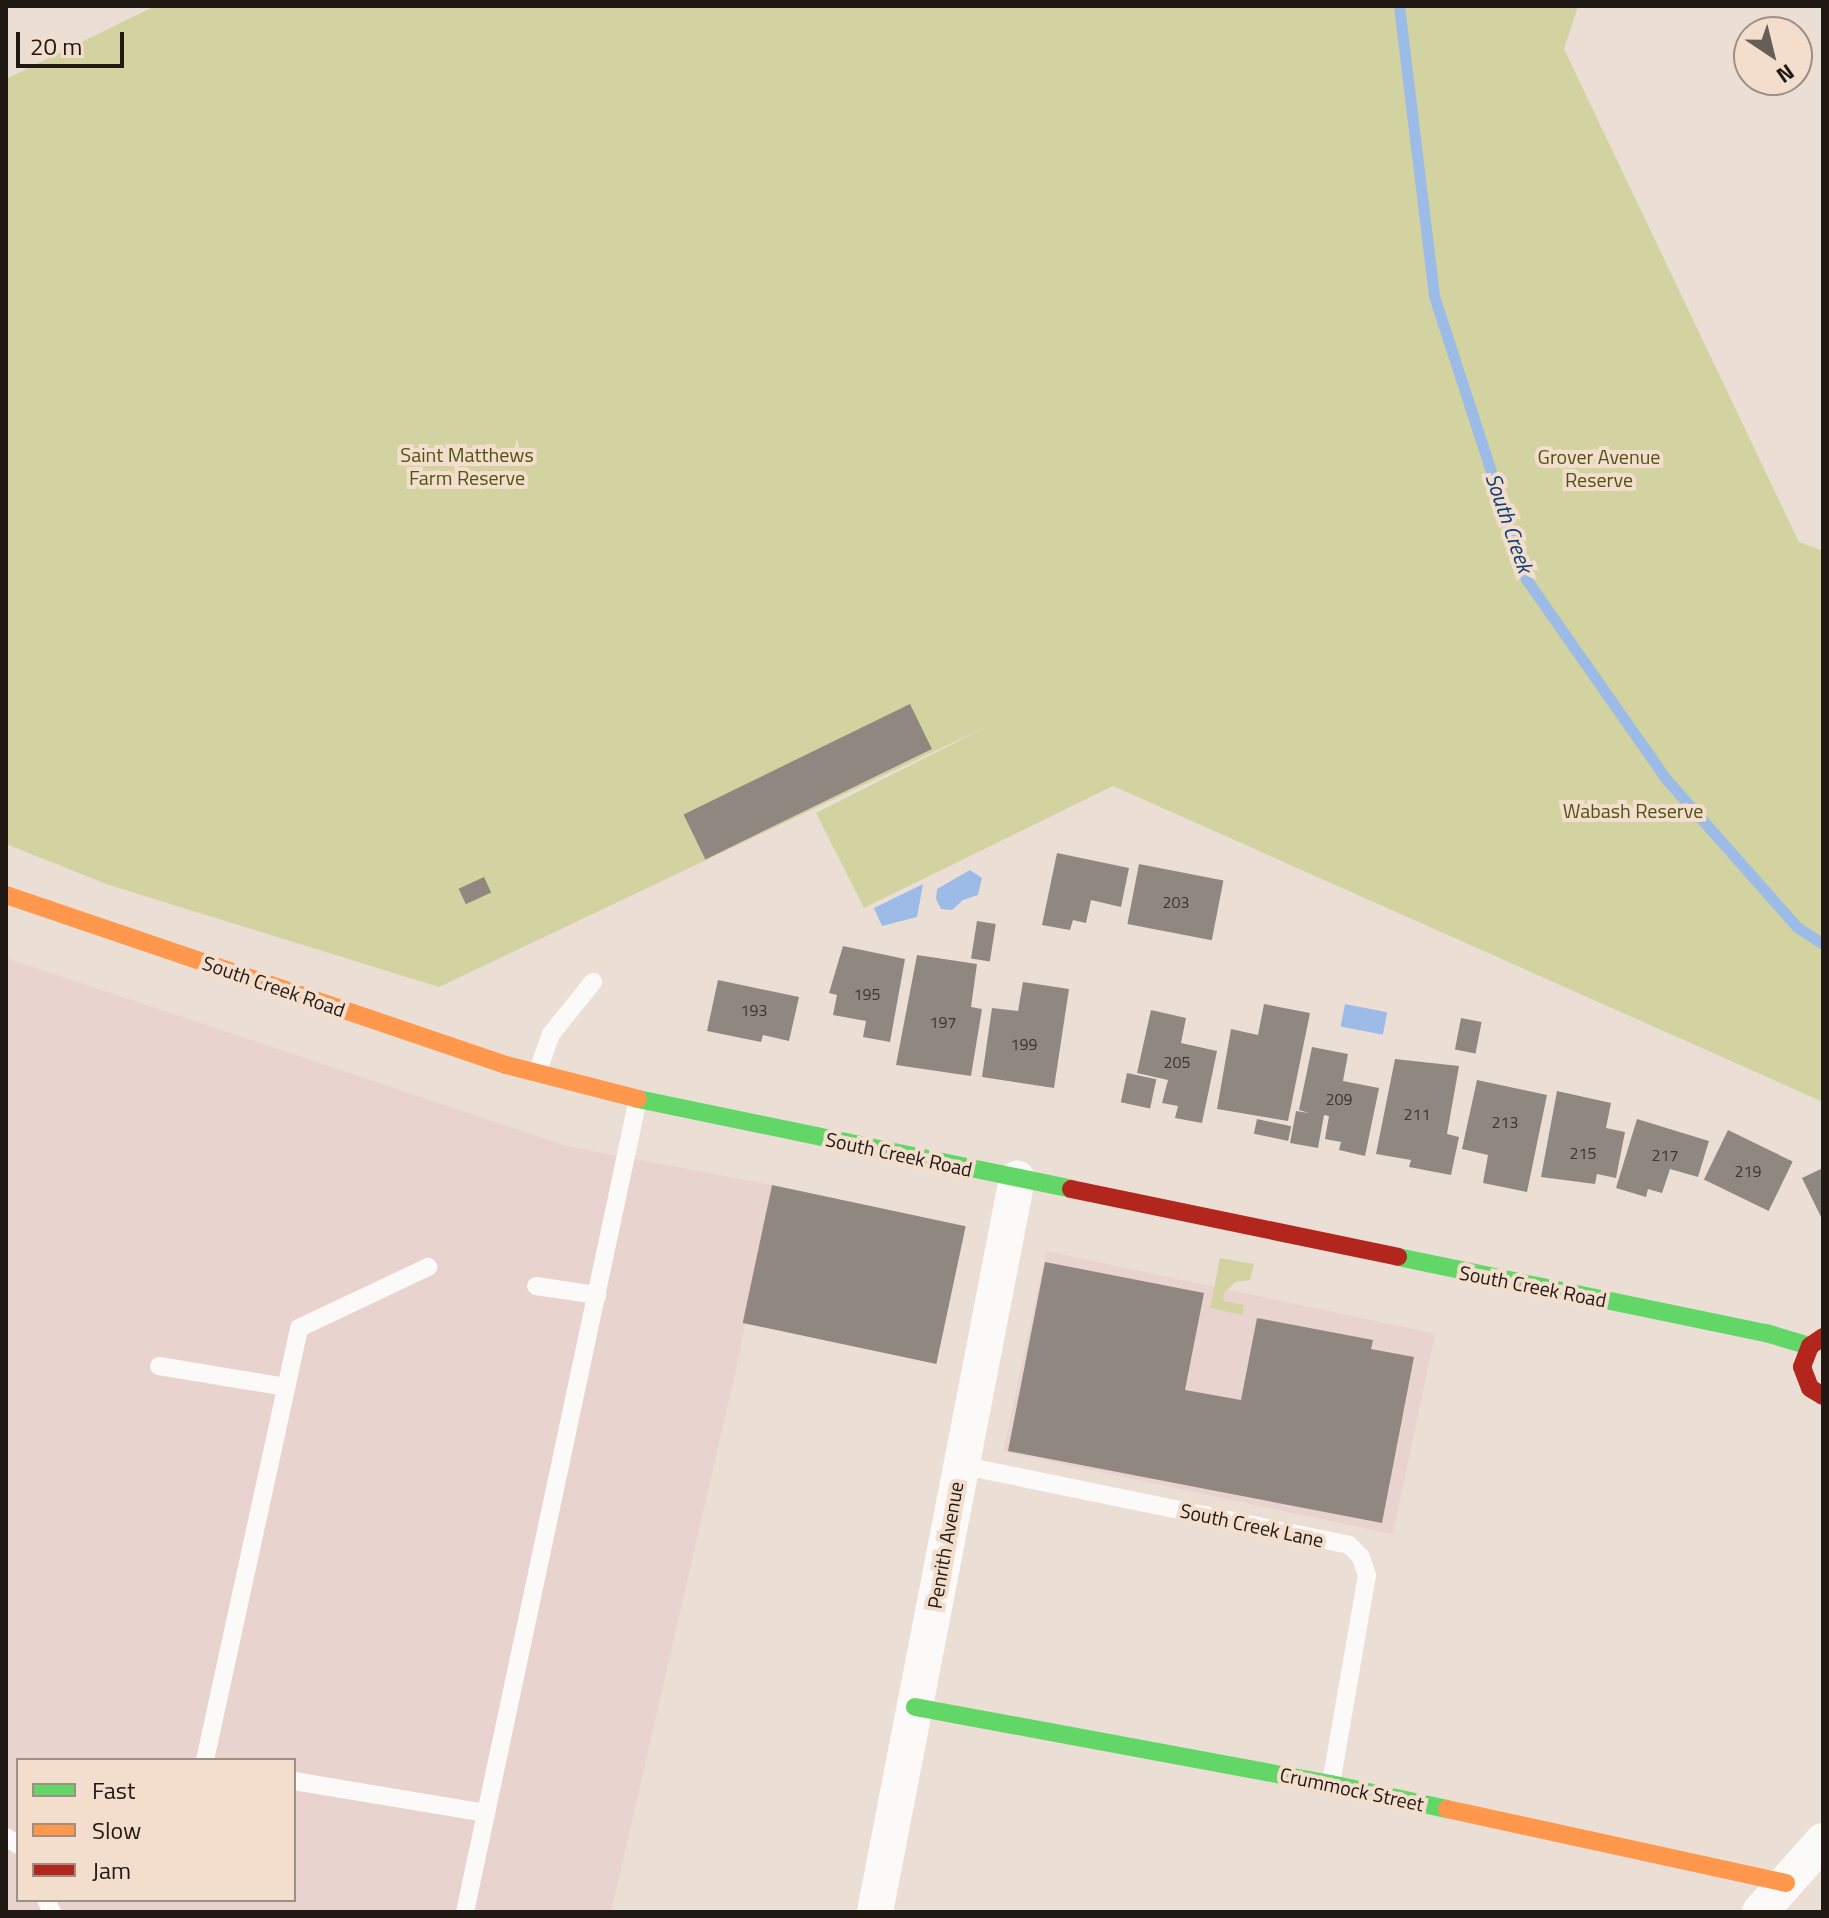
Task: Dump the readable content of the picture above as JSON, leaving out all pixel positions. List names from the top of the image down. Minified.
{"streets":{"street":["South Creek Road","Penrith Avenue","Crummock Street"],"lane":["South Creek Lane"]},"crossings":[["South Creek Road","Penrith Avenue"],["South Creek Lane","Penrith Avenue"],["South Creek Lane","Crummock Street"],["Penrith Avenue","Crummock Street"]],"water":["South Creek"],"parks":["Saint Matthews Farm Reserve","Grover Avenue Reserve","Wabash Reserve"],"house_numbers":["203","195","193","197","199","205","209","211","213","215","217","219"],"legend":["Fast","Slow","Jam"],"scale_bar":"20 m","north":"bottom right"}
